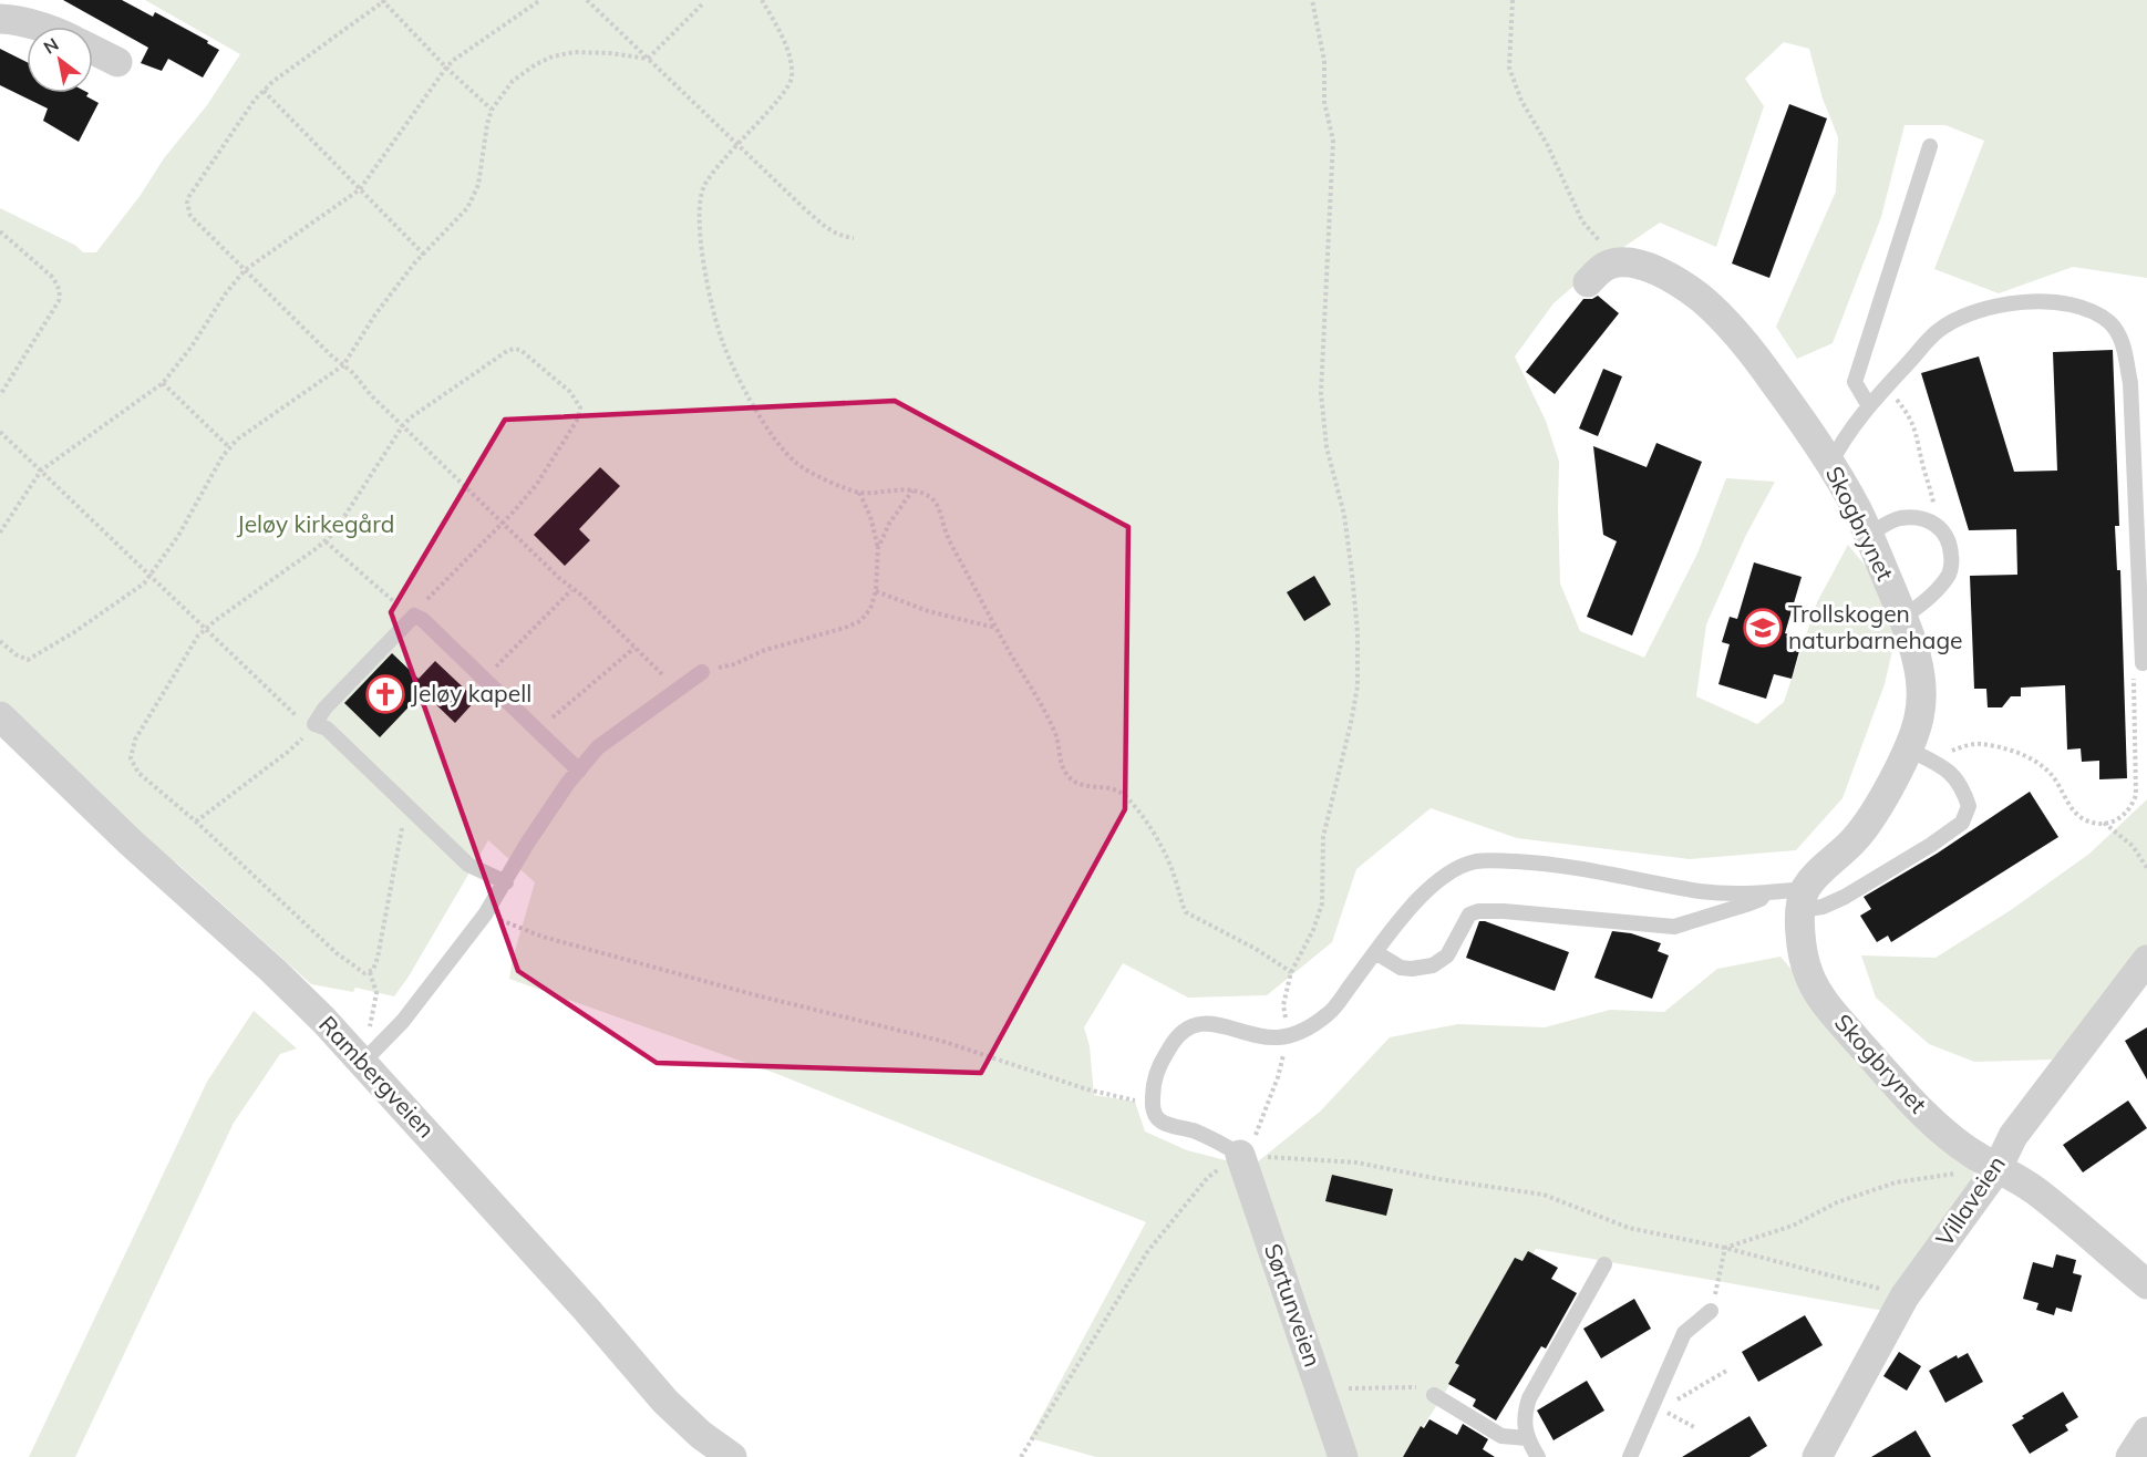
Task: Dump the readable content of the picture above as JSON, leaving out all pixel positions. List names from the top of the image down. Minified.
{"streets":{"street":["Skogbrynet","Rambergveien","Villaveien","Sørtunveien"]},"crossings":[["Skogbrynet","Villaveien"]],"parks":["Jeløy kirkegård"],"places":{"school or university":["Trollskogen naturbarnehage"],"church":["Jeløy kapell"]},"north":"top left"}
